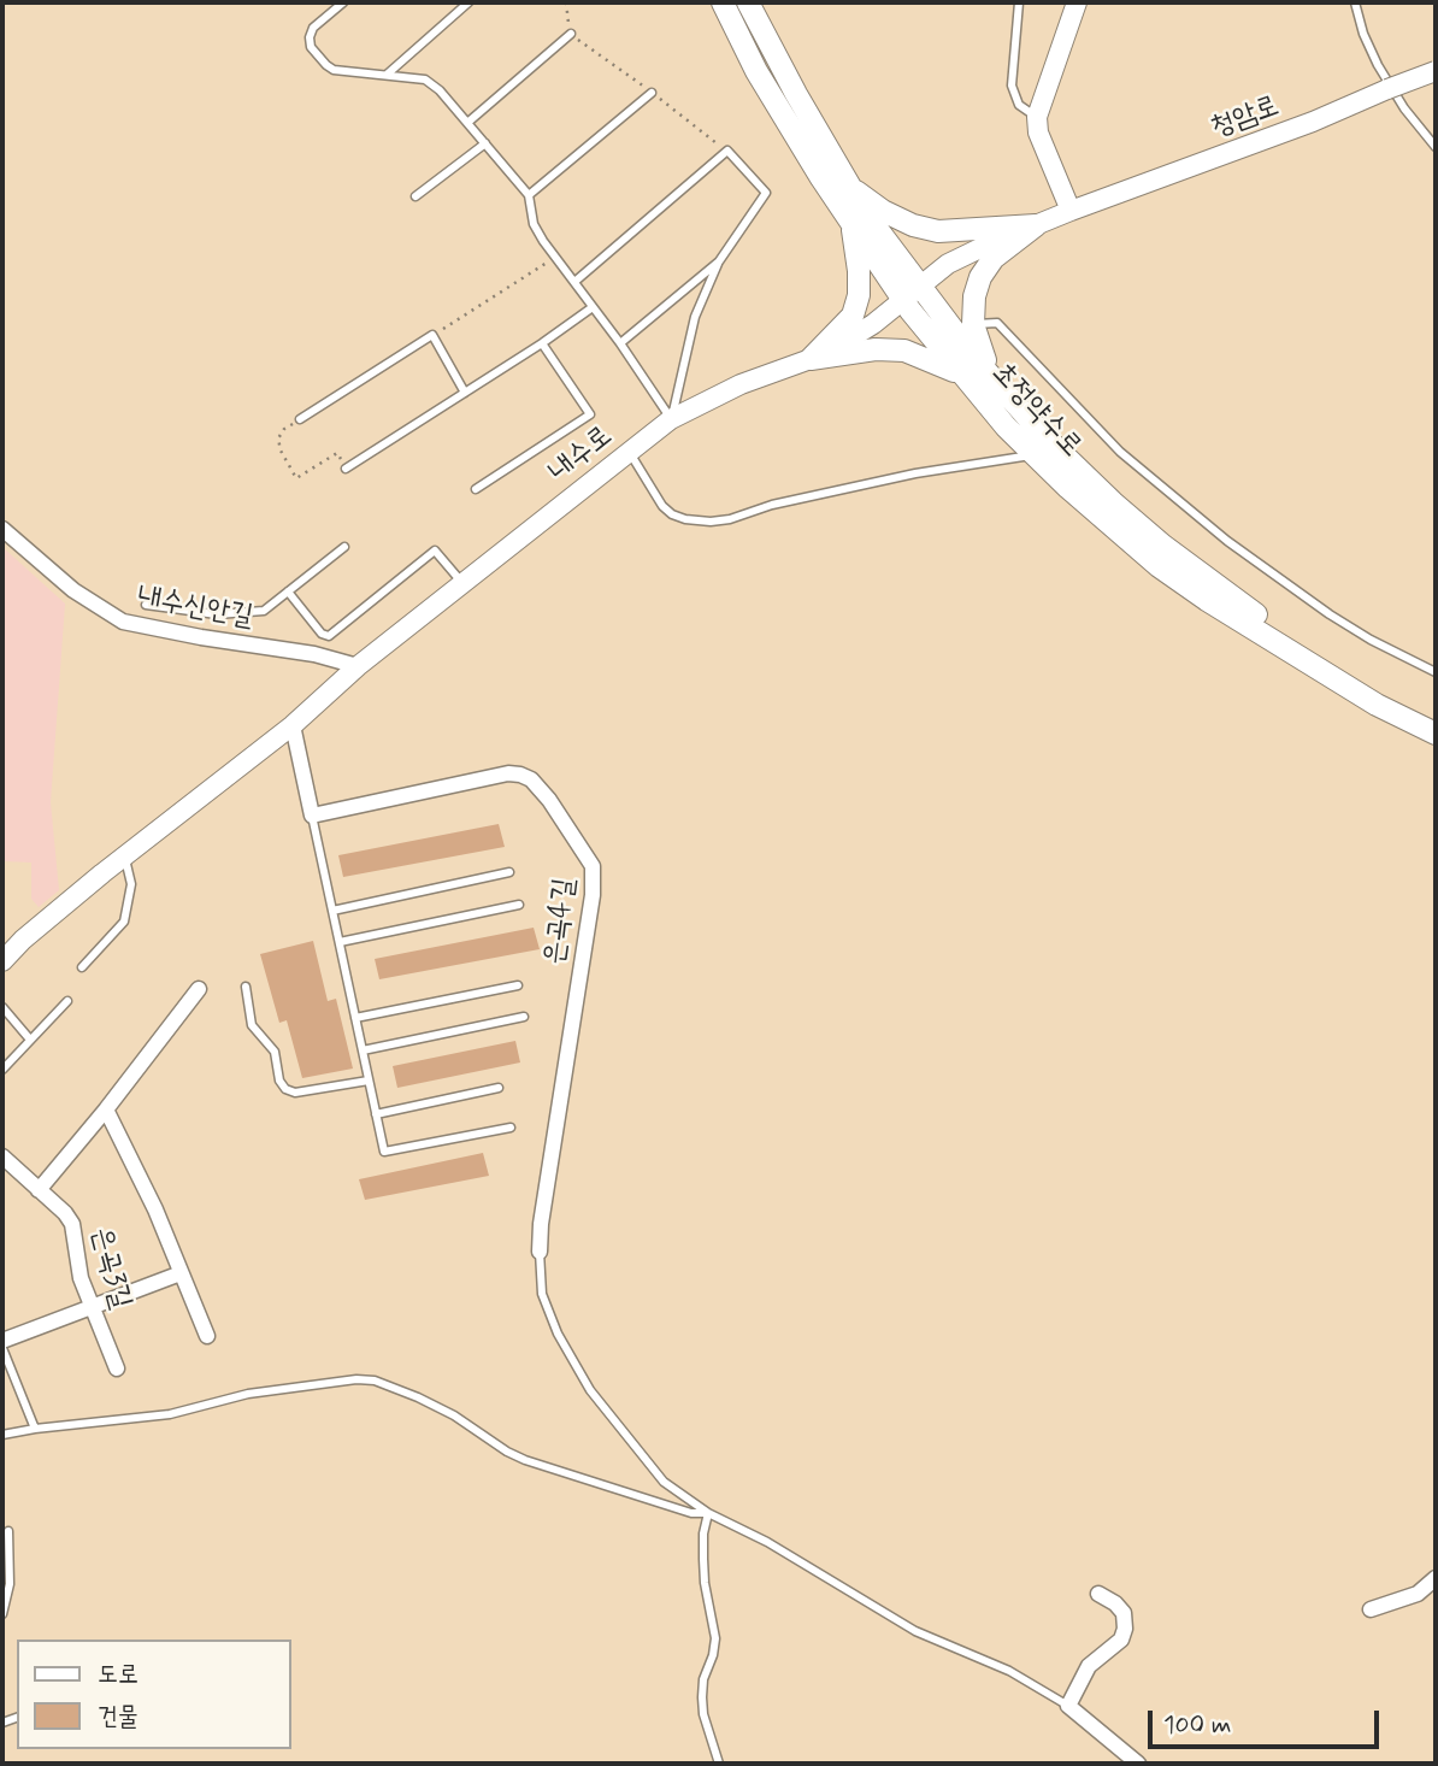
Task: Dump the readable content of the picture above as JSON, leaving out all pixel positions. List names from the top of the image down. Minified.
{"streets":{"main road":["초정약수로"],"street":["청암로","내수로","내수신안길","은곡4길","은곡3길"]},"crossings":[["청암로","내수로"],["초정약수로","내수로"],["내수로","내수신안길"]],"legend":["도로","건물"],"scale_bar":"100 m"}
